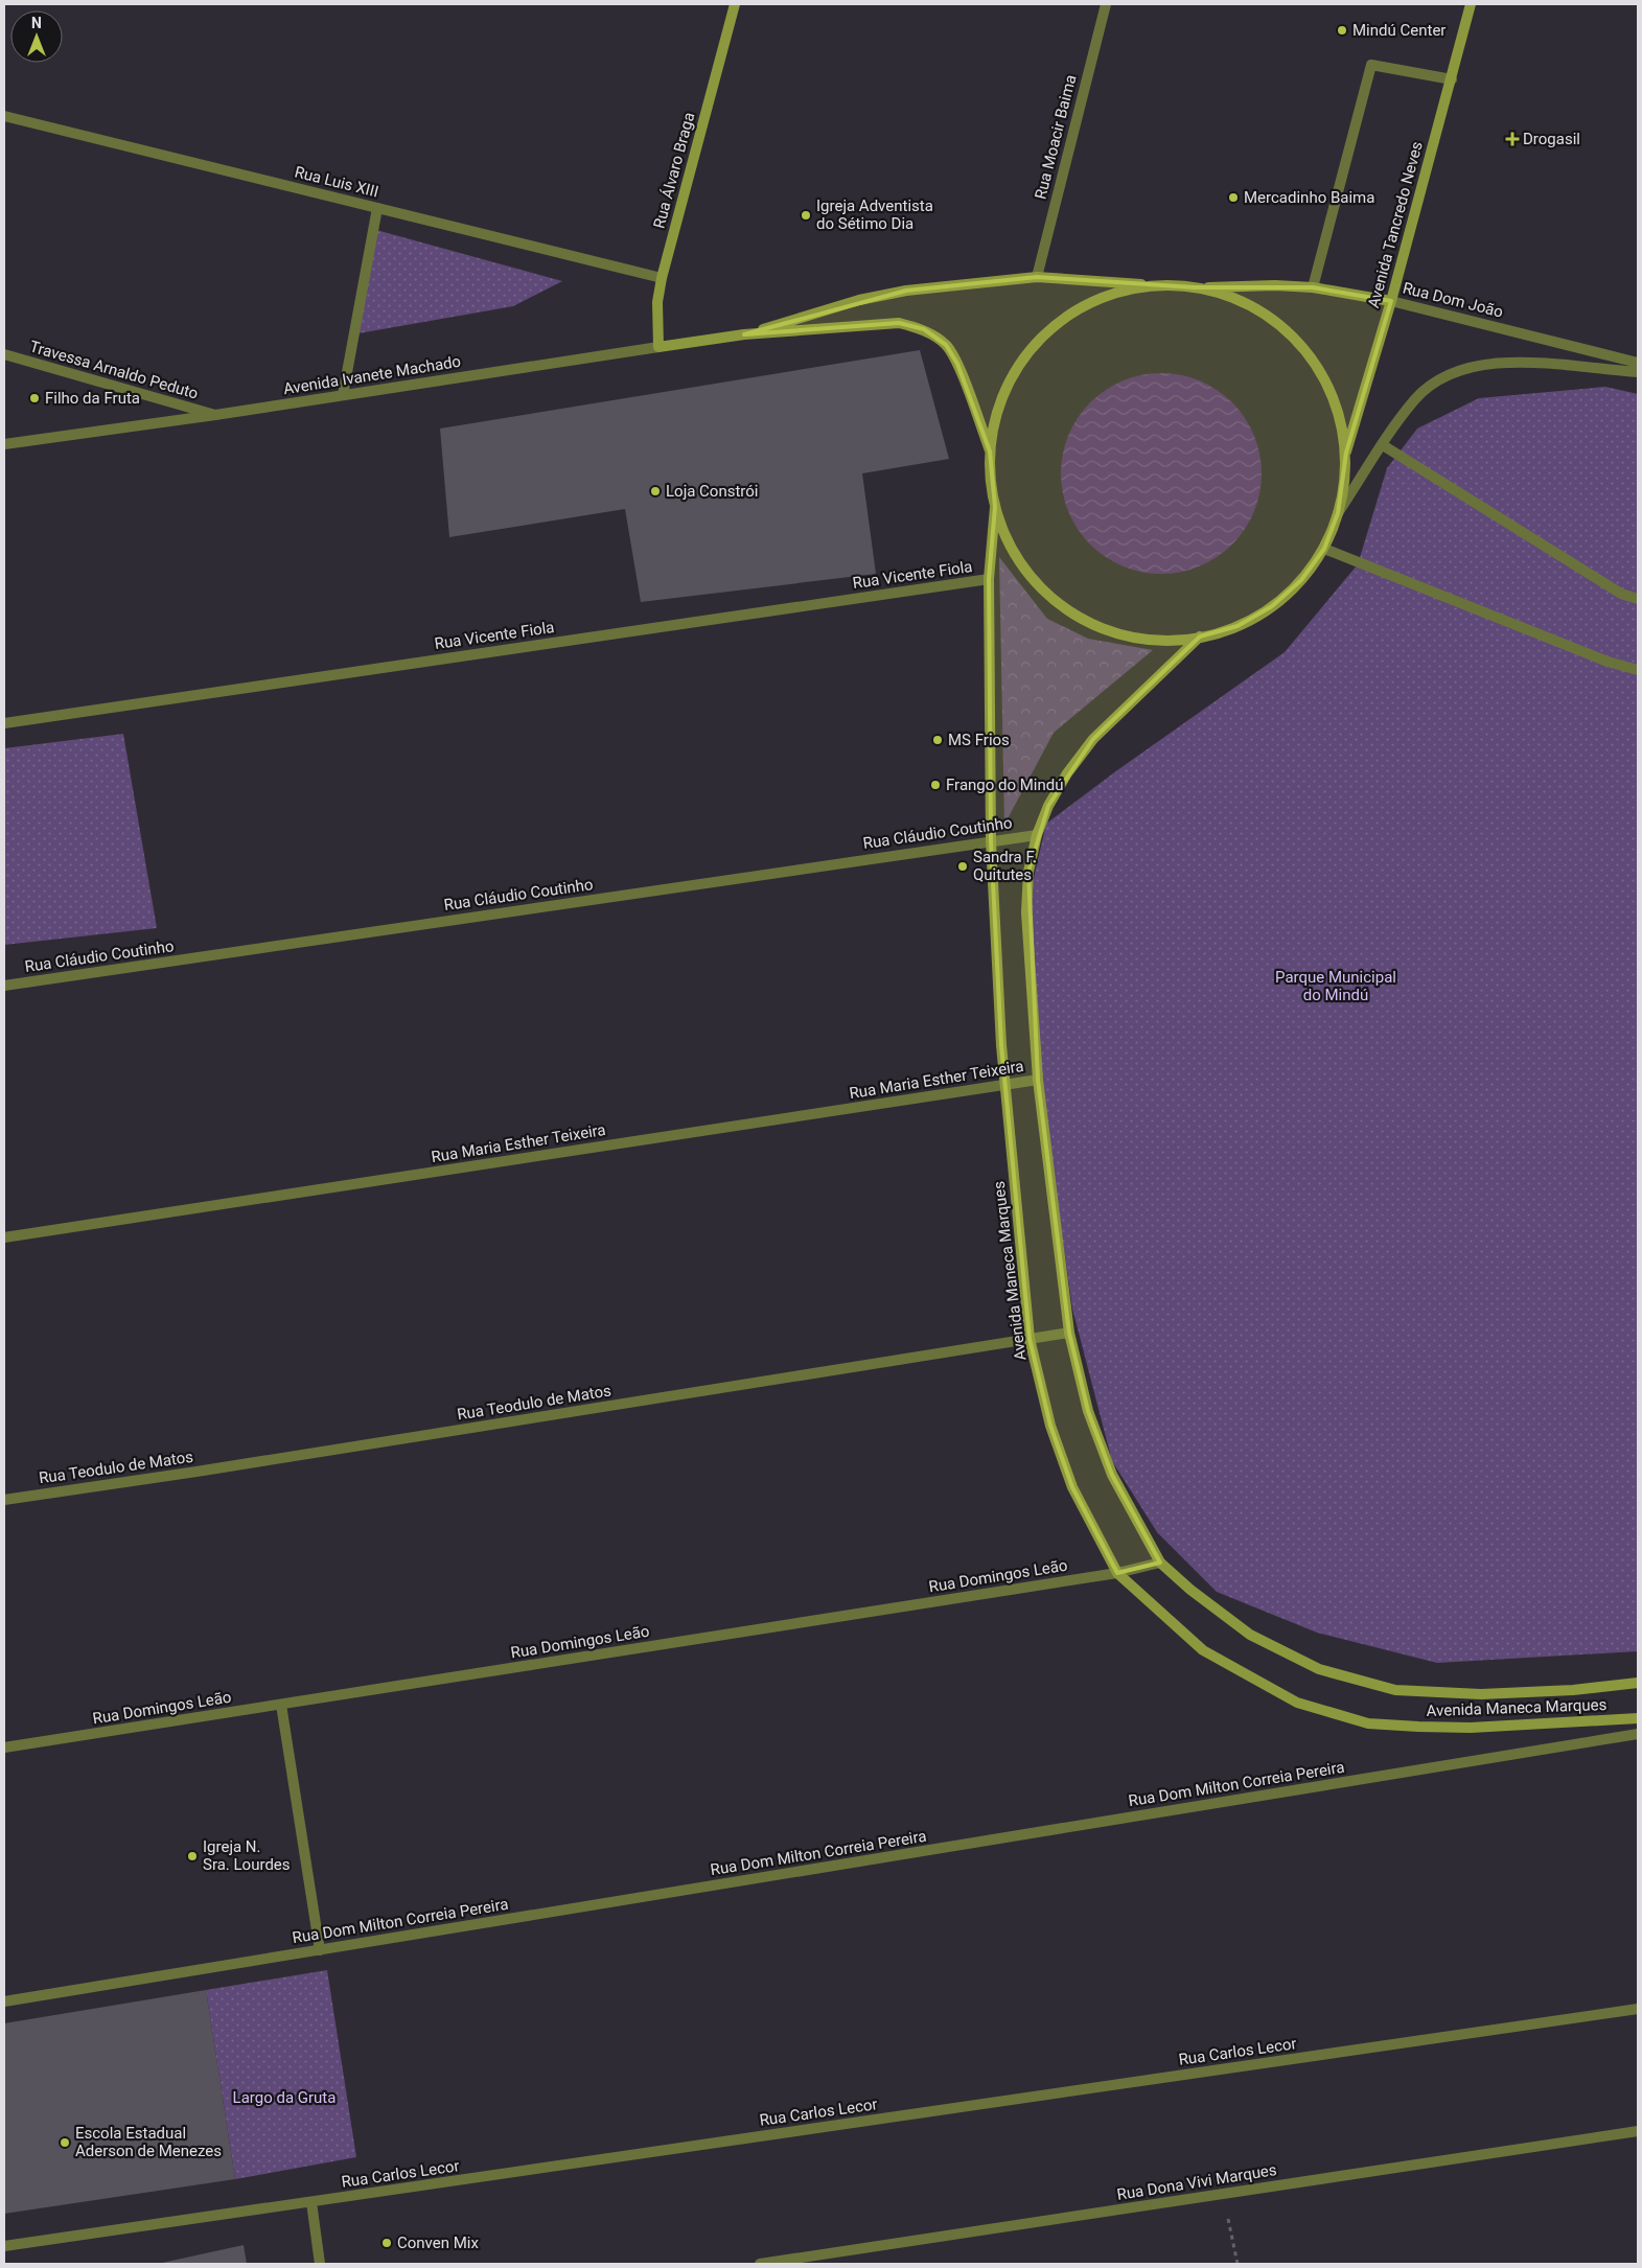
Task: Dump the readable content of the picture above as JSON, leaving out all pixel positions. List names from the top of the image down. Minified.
{"streets":{"main road":["Rua Álvaro Braga","Avenida Tancredo Neves","Rua Dom João","Avenida Ivanete Machado","Avenida Maneca Marques"],"street":["Rua Moacir Baima","Rua Luis XIII","Travessa Arnaldo Peduto","Rua Vicente Fiola","Rua Cláudio Coutinho","Rua Maria Esther Teixeira","Rua Teodulo de Matos","Rua Domingos Leão","Rua Dom Milton Correia Pereira","Rua Carlos Lecor","Rua Dona Vivi Marques"]},"crossings":[["Rua Moacir Baima","Avenida Ivanete Machado"],["Rua Álvaro Braga","Rua Luis XIII"],["Rua Álvaro Braga","Avenida Ivanete Machado"],["Avenida Tancredo Neves","Rua Dom João"],["Travessa Arnaldo Peduto","Avenida Ivanete Machado"],["Rua Vicente Fiola","Avenida Maneca Marques"],["Rua Cláudio Coutinho","Avenida Maneca Marques"],["Rua Maria Esther Teixeira","Avenida Maneca Marques"],["Avenida Maneca Marques","Rua Teodulo de Matos"],["Avenida Maneca Marques","Rua Domingos Leão"]],"parks":["Parque Municipal do Mindú","Largo da Gruta"],"places":{"other":["Mindú Center","Mercadinho Baima","Igreja Adventista do Sétimo Dia","Filho da Fruta","Loja Constrói","MS Frios","Frango do Mindú","Sandra F. Quitutes","Igreja N. Sra. Lourdes","Escola Estadual Aderson de Menezes","Conven Mix"],"health":["Drogasil"]},"north":"top"}
